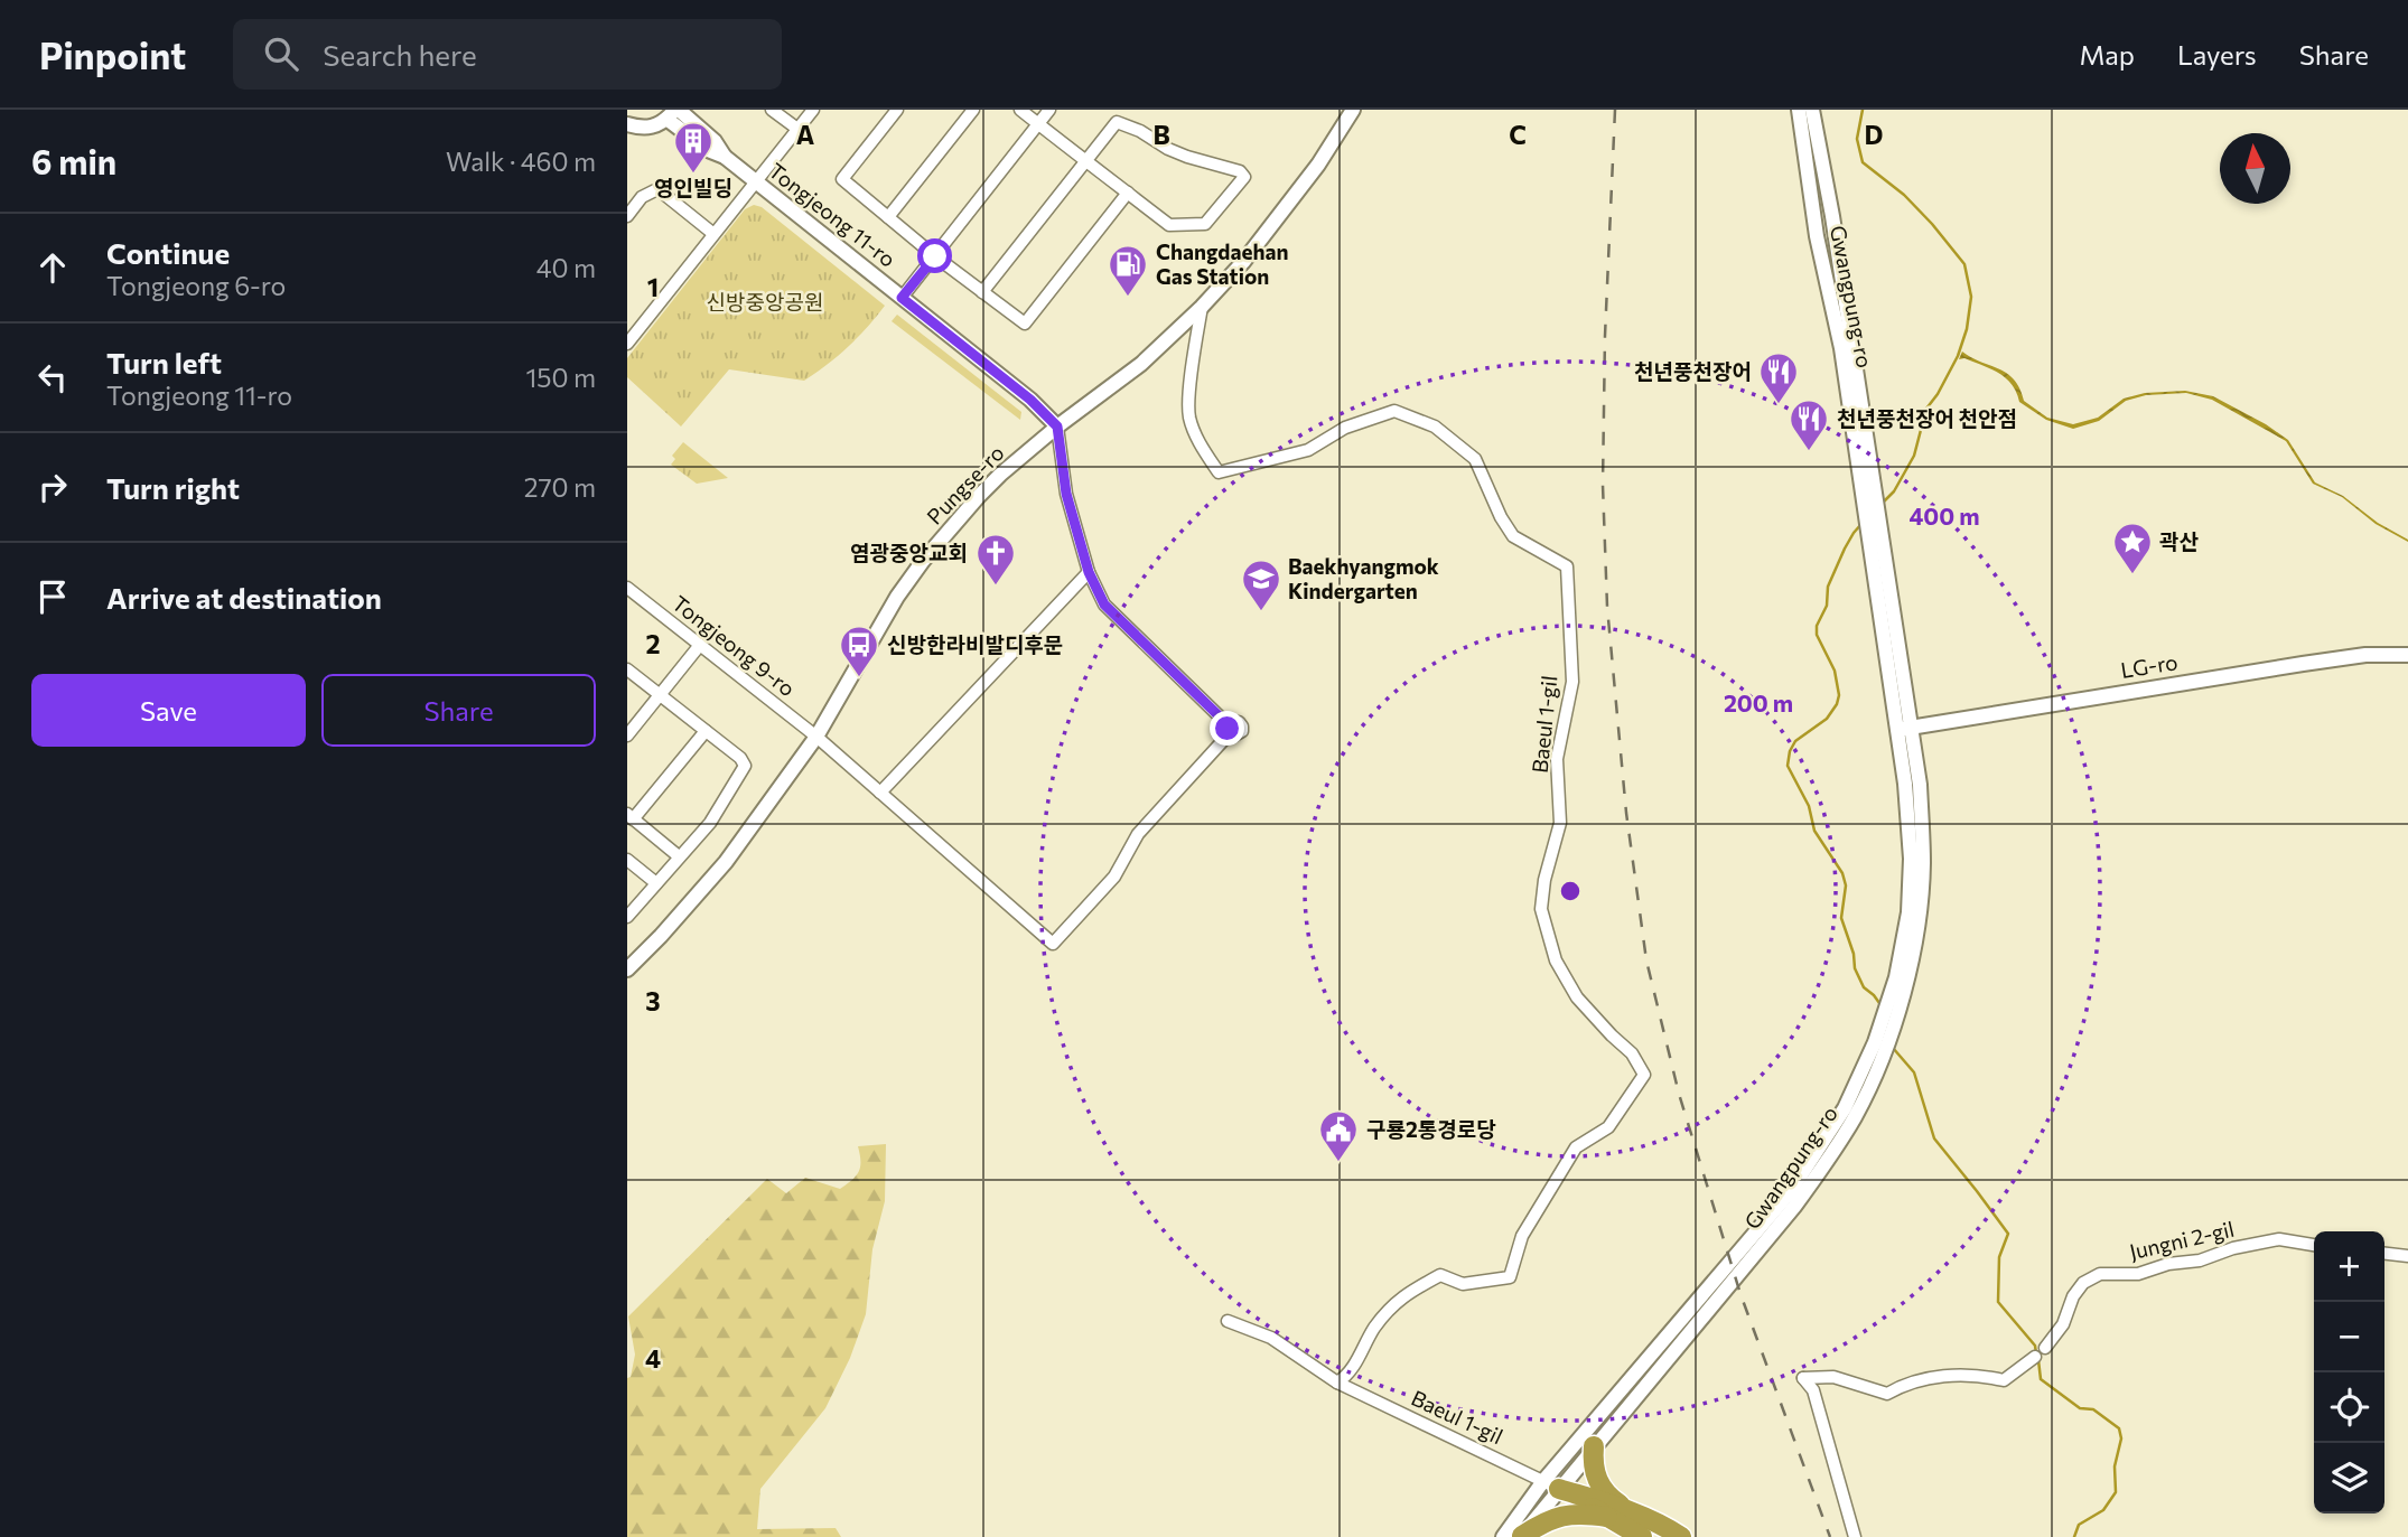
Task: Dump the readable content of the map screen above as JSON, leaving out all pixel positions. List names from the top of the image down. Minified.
{"streets":{"main road":["Tongjeong 11-ro","Gwangpung-ro","Pungse-ro","LG-ro"],"street":["Tongjeong 9-ro","Baeul 1-gil","Jungni 2-gil"]},"crossings":[["Tongjeong 11-ro","Pungse-ro"],["Gwangpung-ro","LG-ro"],["Gwangpung-ro","Baeul 1-gil"],["Pungse-ro","Tongjeong 9-ro"],["Pungse-ro","Baeul 1-gil"]],"parks":["신방중앙공원"],"places":{"building":["영인빌딩"],"fuel station":["Changdaehan Gas Station"],"restaurant":["천년풍천장어","천년풍천장어 천안점"],"place":["곽산"],"church":["염광중앙교회"],"school or university":["Baekhyangmok Kindergarten"],"bus stop":["신방한라비발디후문"],"public building":["구룡2통경로당"]},"north":"top","page":{"header":"Pinpoint","search":"Search here","nav":["Map","Layers","Share"],"heading":["6 min","Walk · 460 m"],"list":[["Continue","Tongjeong 6-ro","40 m"],["Turn left","Tongjeong 11-ro","150 m"],["Turn right","270 m"],"Arrive at destination"],"buttons":["Save","Share"],"map_buttons":["+","−"]},"grid":{"columns":["A","B","C","D"],"rows":["1","2","3","4"]},"rings":["400 m","200 m"]}
